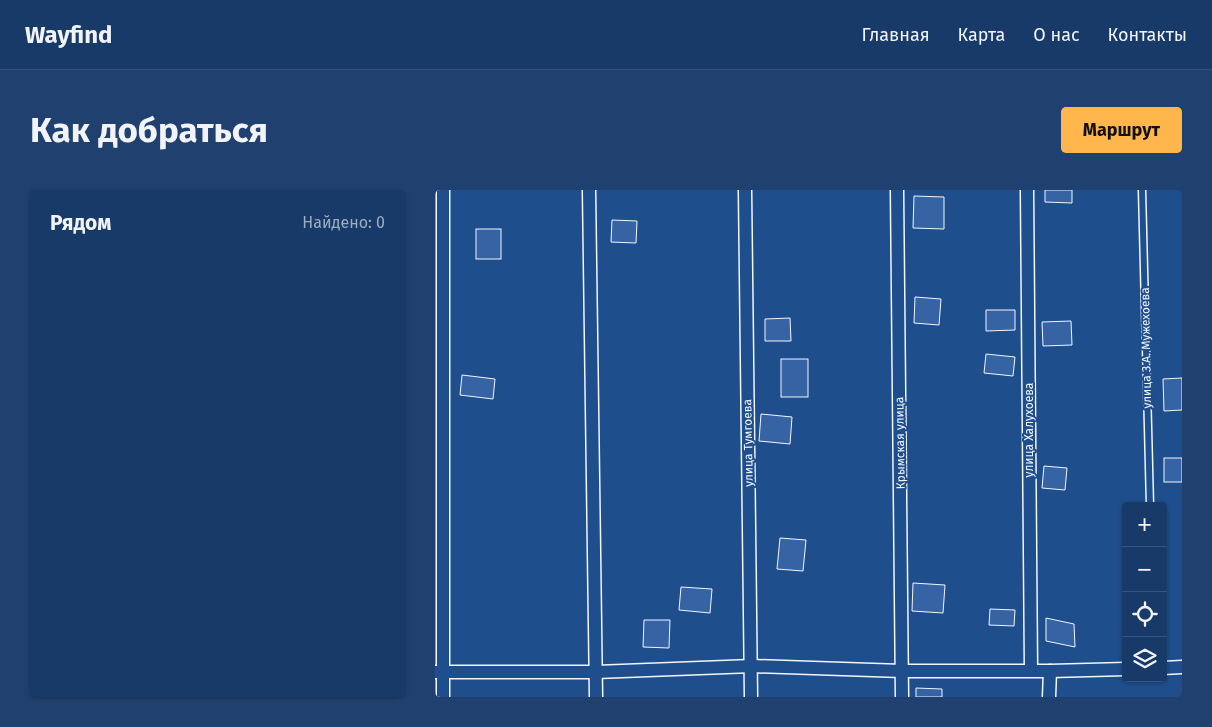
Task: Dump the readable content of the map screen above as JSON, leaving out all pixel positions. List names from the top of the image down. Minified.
{"streets":{"street":["улица Халухоева","улица Тумгоева","Крымская улица"],"lane":["улица З.А. Мужехоева"]},"page":{"header":"Wayfind","nav":["Главная","Карта","О нас","Контакты"],"buttons":"Маршрут","title":"Как добраться","heading":["Рядом","Найдено: 0"],"map_buttons":["+","−"]}}
